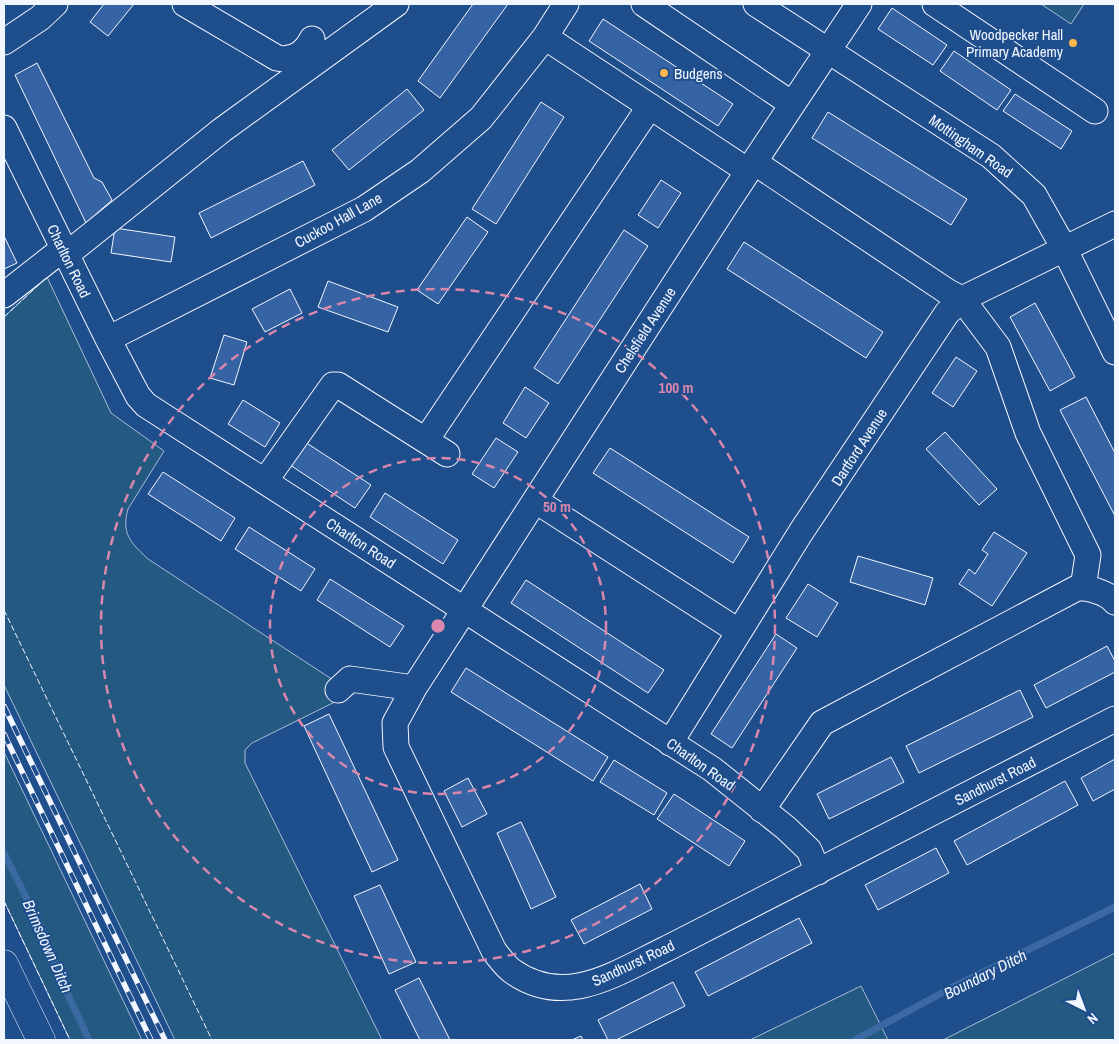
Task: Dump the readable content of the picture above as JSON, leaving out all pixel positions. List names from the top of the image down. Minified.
{"streets":{"street":["Mottingham Road","Cuckoo Hall Lane","Charlton Road","Chelsfield Avenue","Dartford Avenue","Sandhurst Road"]},"crossings":[["Mottingham Road","Chelsfield Avenue"],["Mottingham Road","Dartford Avenue"],["Cuckoo Hall Lane","Charlton Road"],["Charlton Road","Chelsfield Avenue"],["Charlton Road","Dartford Avenue"],["Charlton Road","Sandhurst Road"],["Chelsfield Avenue","Sandhurst Road"]],"water":["Brimsdown Ditch","Boundary Ditch"],"places":["Woodpecker Hall Primary Academy","Budgens"],"north":"bottom right","rings":["100 m","50 m"]}
